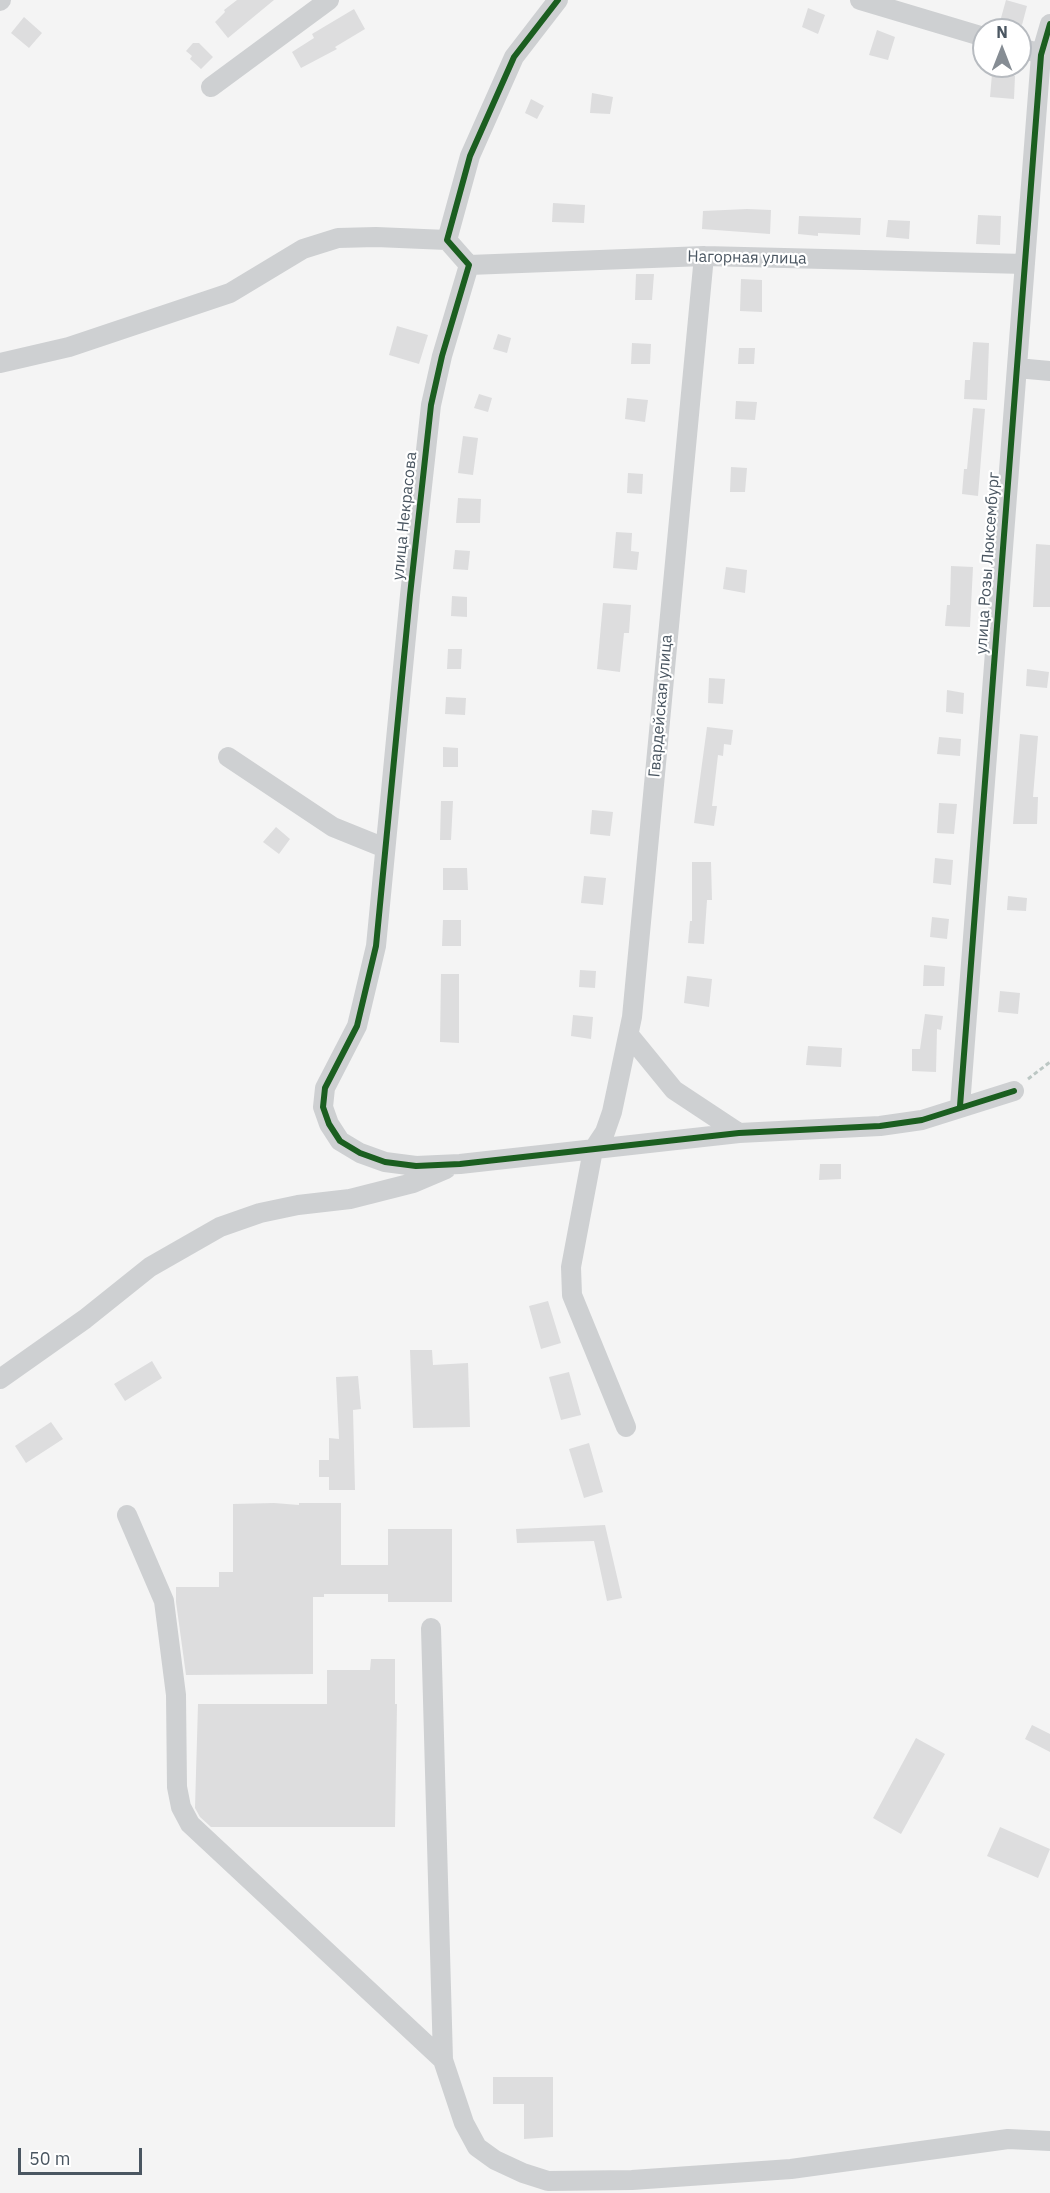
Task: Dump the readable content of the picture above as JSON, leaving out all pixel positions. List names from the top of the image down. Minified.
{"streets":{"street":["Нагорная улица","улица Некрасова","улица Розы Люксембург","Гвардейская улица"]},"crossings":[["Нагорная улица","улица Некрасова"],["Нагорная улица","улица Розы Люксембург"],["Нагорная улица","Гвардейская улица"]],"scale_bar":"50 m","north":"top"}
